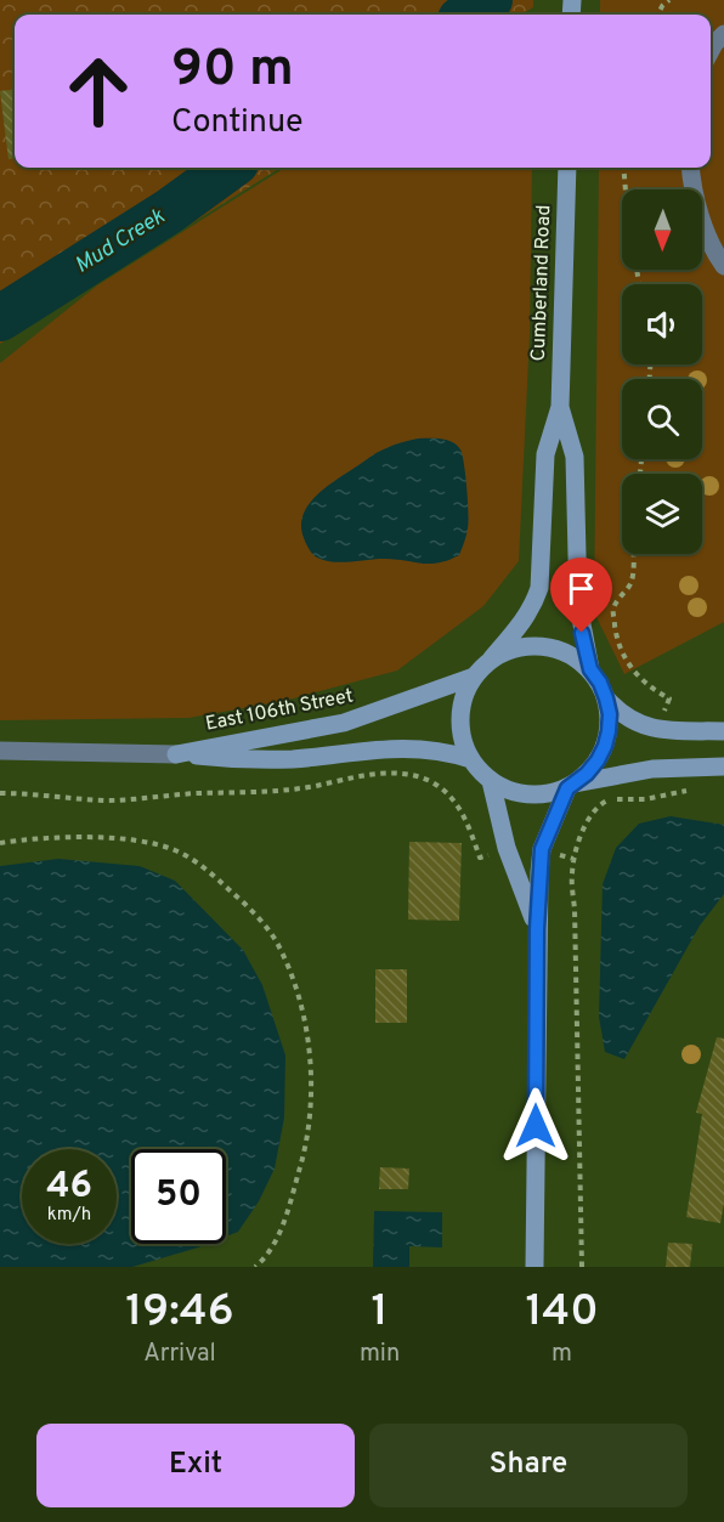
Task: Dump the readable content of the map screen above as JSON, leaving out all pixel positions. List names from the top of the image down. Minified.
{"streets":{"main road":["Cumberland Road","East 106th Street"]},"crossings":[["Cumberland Road","East 106th Street"]],"water":["Mud Creek"],"north":"bottom","page":{"turn":["90 m","Continue"],"speed":"46 km/h","limit":"50","eta":["19:46","Arrival","1","min","140","m"],"buttons":["Exit","Share"]}}
